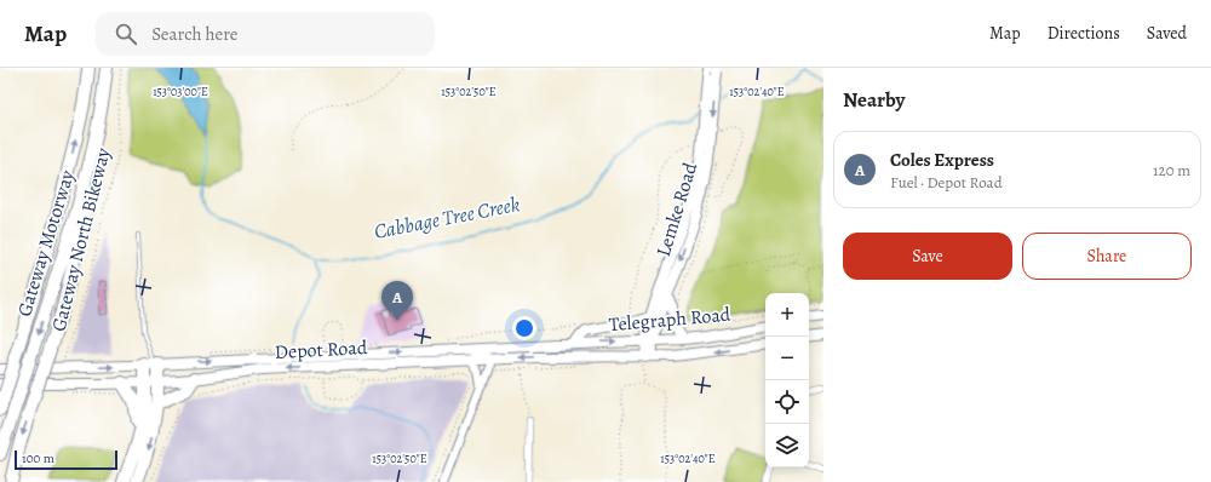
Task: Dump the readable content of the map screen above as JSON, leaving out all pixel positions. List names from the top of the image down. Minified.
{"streets":{"highway":["Gateway Motorway"],"main road":["Lemke Road","Telegraph Road","Depot Road"],"path":["Gateway North Bikeway"]},"crossings":[["Lemke Road","Telegraph Road"],["Lemke Road","Depot Road"],["Telegraph Road","Depot Road"]],"water":["Cabbage Tree Creek"],"scale_bar":"100 m","page":{"header":"Map","search":"Search here","nav":["Map","Directions","Saved"],"heading":"Nearby","list":[{"mark":"A","name":"Coles Express","note":"Fuel · Depot Road","value":"120 m"}],"buttons":["Save","Share"],"pins":"A","map_buttons":["+","−"],"scale":"100 m"},"coordinates":["153°03'00\"E","153°02'50\"E","153°02'40\"E"]}
